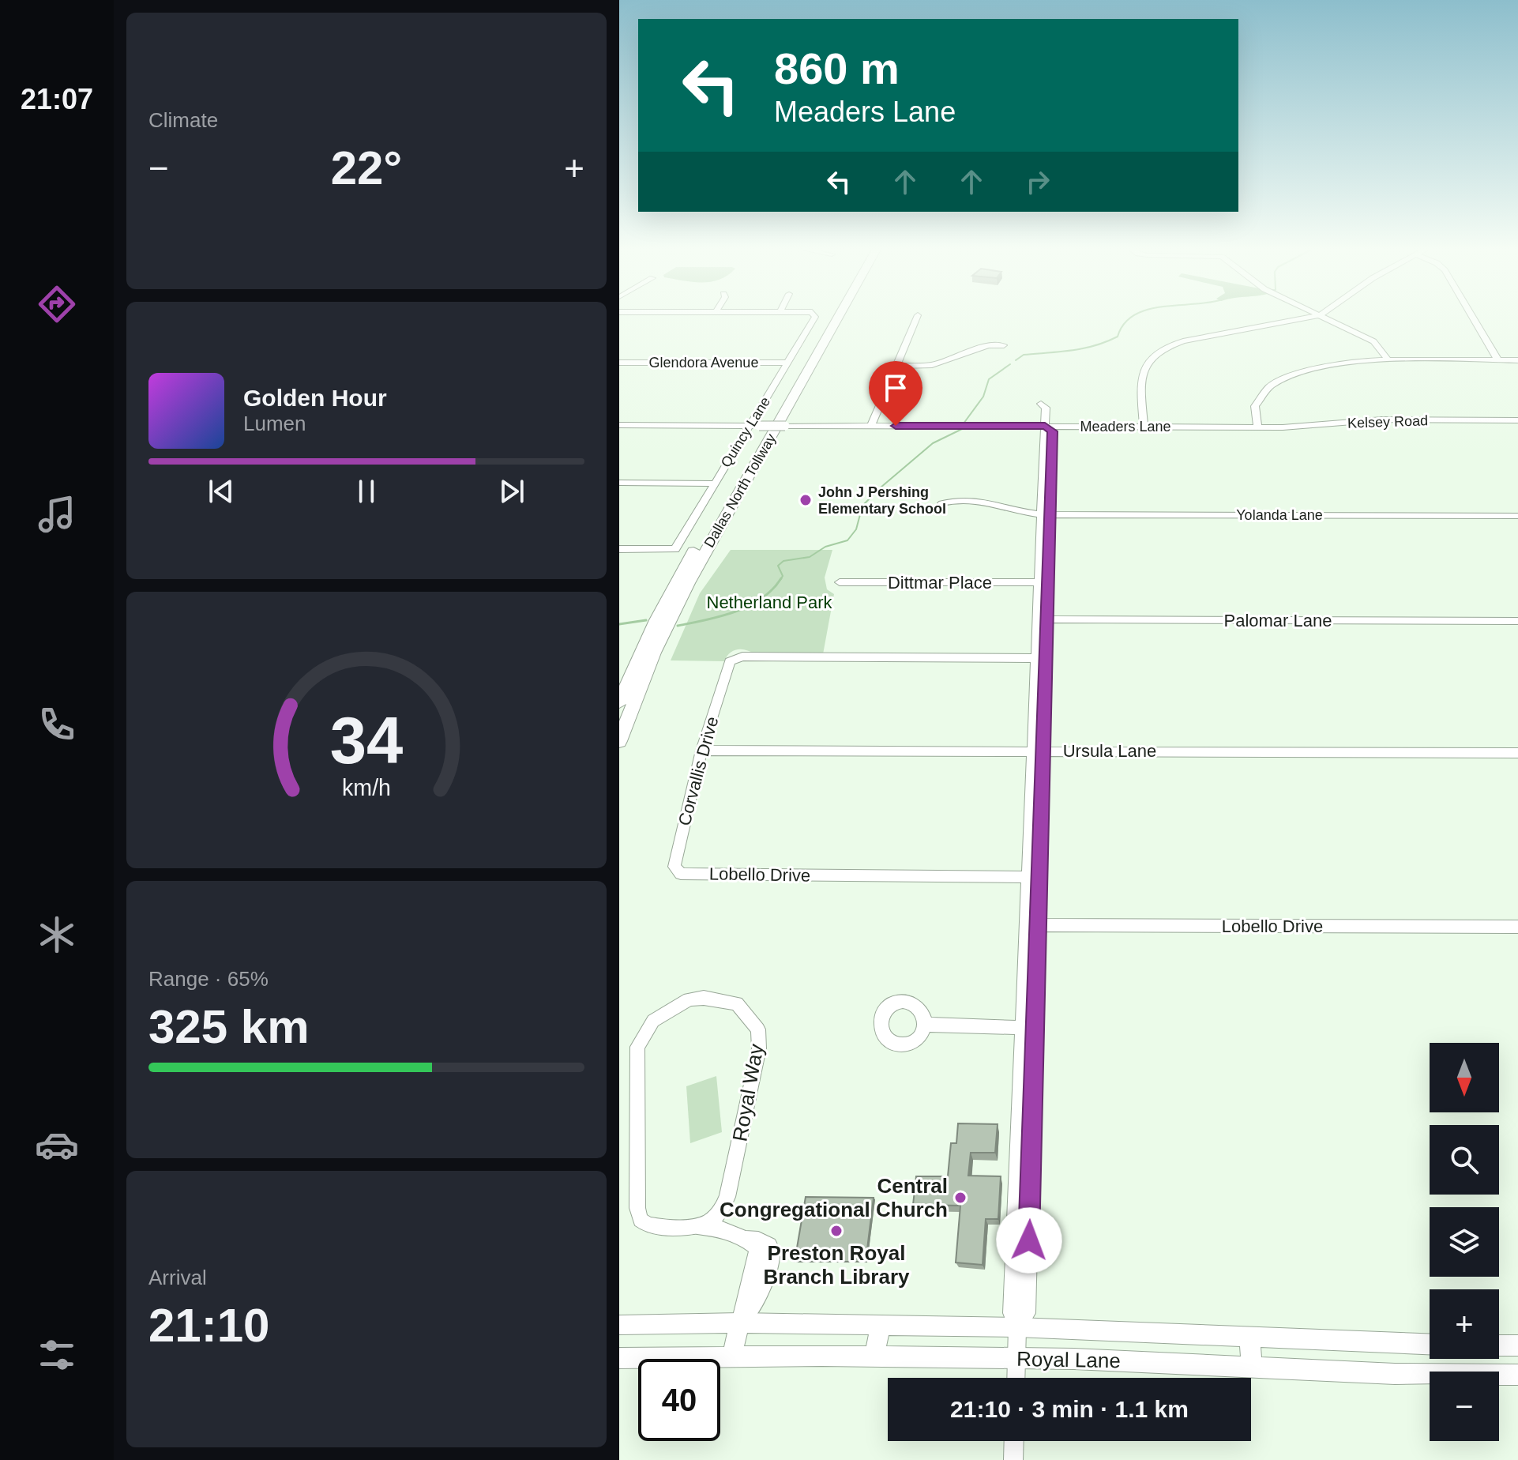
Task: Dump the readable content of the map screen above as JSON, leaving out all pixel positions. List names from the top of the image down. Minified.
{"streets":{"highway":["Dallas North Tollway"],"main road":["Royal Lane"],"street":["Glendora Avenue","Kelsey Road","Meaders Lane","Quincy Lane","Yolanda Lane","Dittmar Place","Palomar Lane","Ursula Lane","Corvallis Drive","Lobello Drive","Royal Way"]},"crossings":[["Glendora Avenue","Quincy Lane"],["Kelsey Road","Meaders Lane"],["Meaders Lane","Quincy Lane"],["Ursula Lane","Corvallis Drive"],["Corvallis Drive","Lobello Drive"],["Royal Way","Royal Lane"]],"parks":["Netherland Park"],"places":["John J Pershing Elementary School","Central Congregational Church","Preston Royal Branch Library"],"north":"bottom","page":{"tabs":"21:07","tile":["Climate",["Range · 65%","325 km"],["Arrival","21:10"]],"turn":["860 m","Meaders Lane"],"heat":["−","22°","+"],"song":["Golden Hour","Lumen"],"map_buttons":["+","−"],"limit":"40","trip":"21:10 · 3 min · 1.1 km","gauge":["34","km/h"]}}
